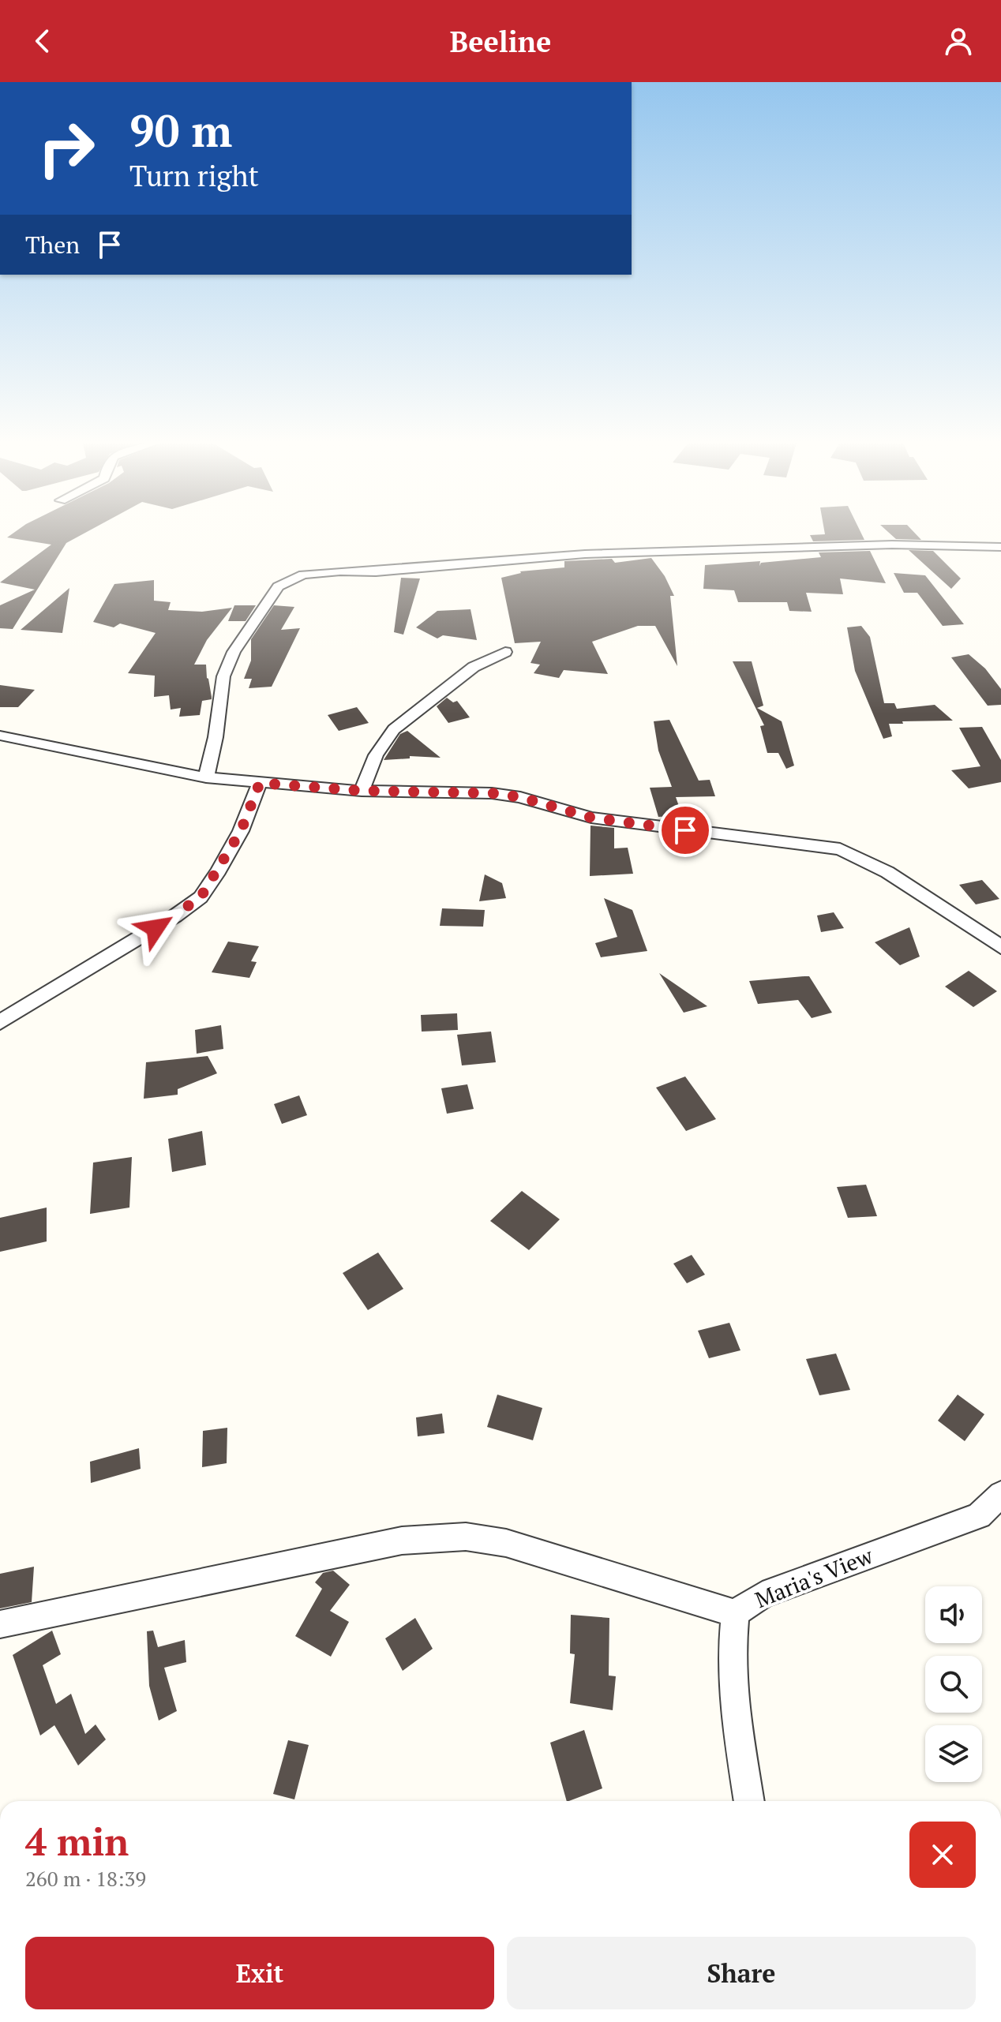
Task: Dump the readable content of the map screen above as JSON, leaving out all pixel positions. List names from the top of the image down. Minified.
{"streets":{"street":["Maria's View"]},"page":{"header":"Beeline","turn":["90 m","Turn right"],"then":"Then","heading":["4 min","260 m · 18:39"],"buttons":["Exit","Share"]}}
